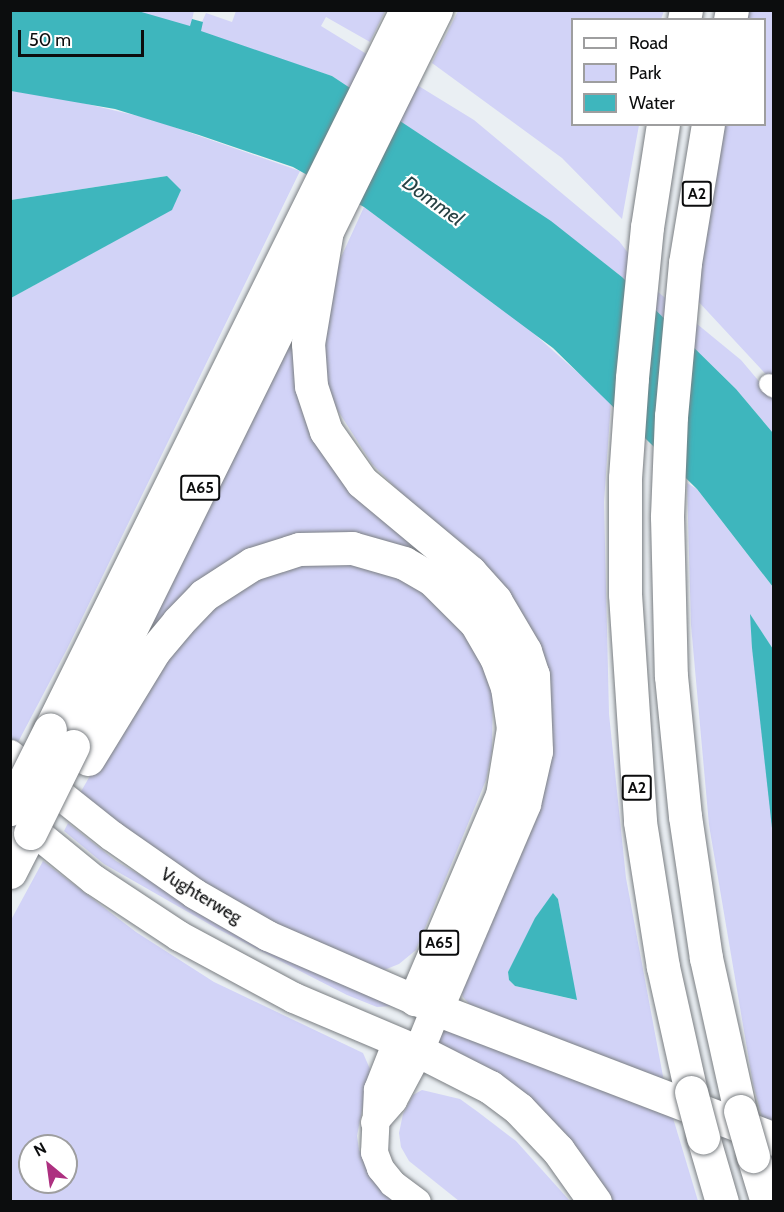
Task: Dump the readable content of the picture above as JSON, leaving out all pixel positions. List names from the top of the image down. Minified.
{"streets":{"highway":["A2","A65"],"main road":["Vughterweg"]},"crossings":[["A65","Vughterweg"]],"water":["Dommel"],"legend":["Road","Park","Water"],"scale_bar":"50 m","north":"top left"}
